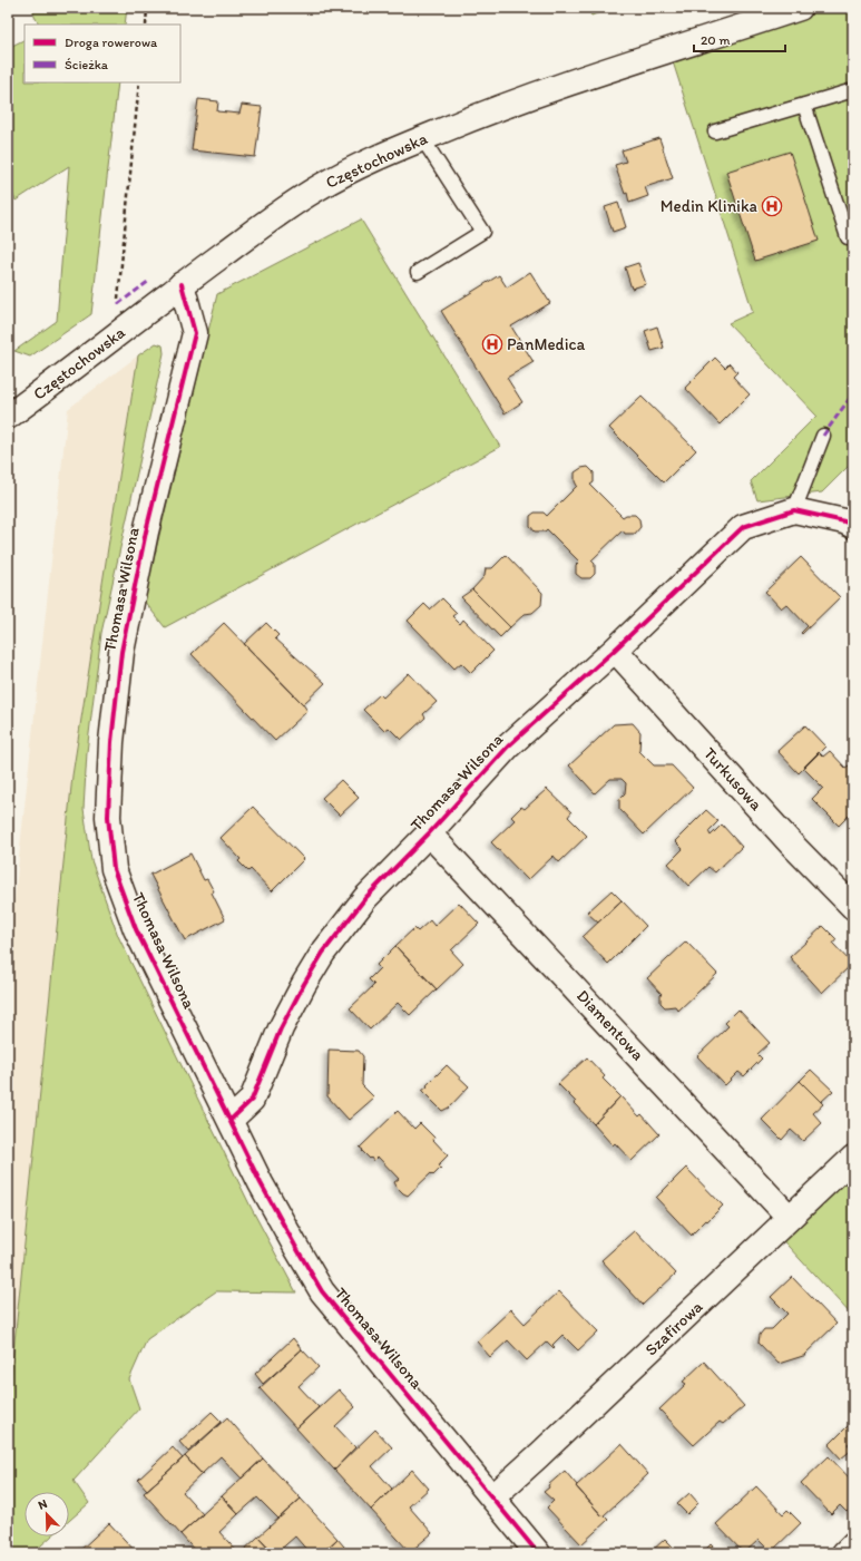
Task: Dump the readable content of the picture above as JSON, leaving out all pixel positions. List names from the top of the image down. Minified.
{"streets":{"street":["Częstochowska","Thomasa Wilsona","Turkusowa","Diamentowa","Szafirowa"]},"crossings":[["Częstochowska","Thomasa Wilsona"],["Thomasa Wilsona","Turkusowa"],["Thomasa Wilsona","Diamentowa"],["Thomasa Wilsona","Szafirowa"],["Diamentowa","Szafirowa"]],"places":{"hospital":["Medin Klinika","PanMedica"]},"legend":["Droga rowerowa","Ścieżka"],"scale_bar":"20 m","north":"top left"}
